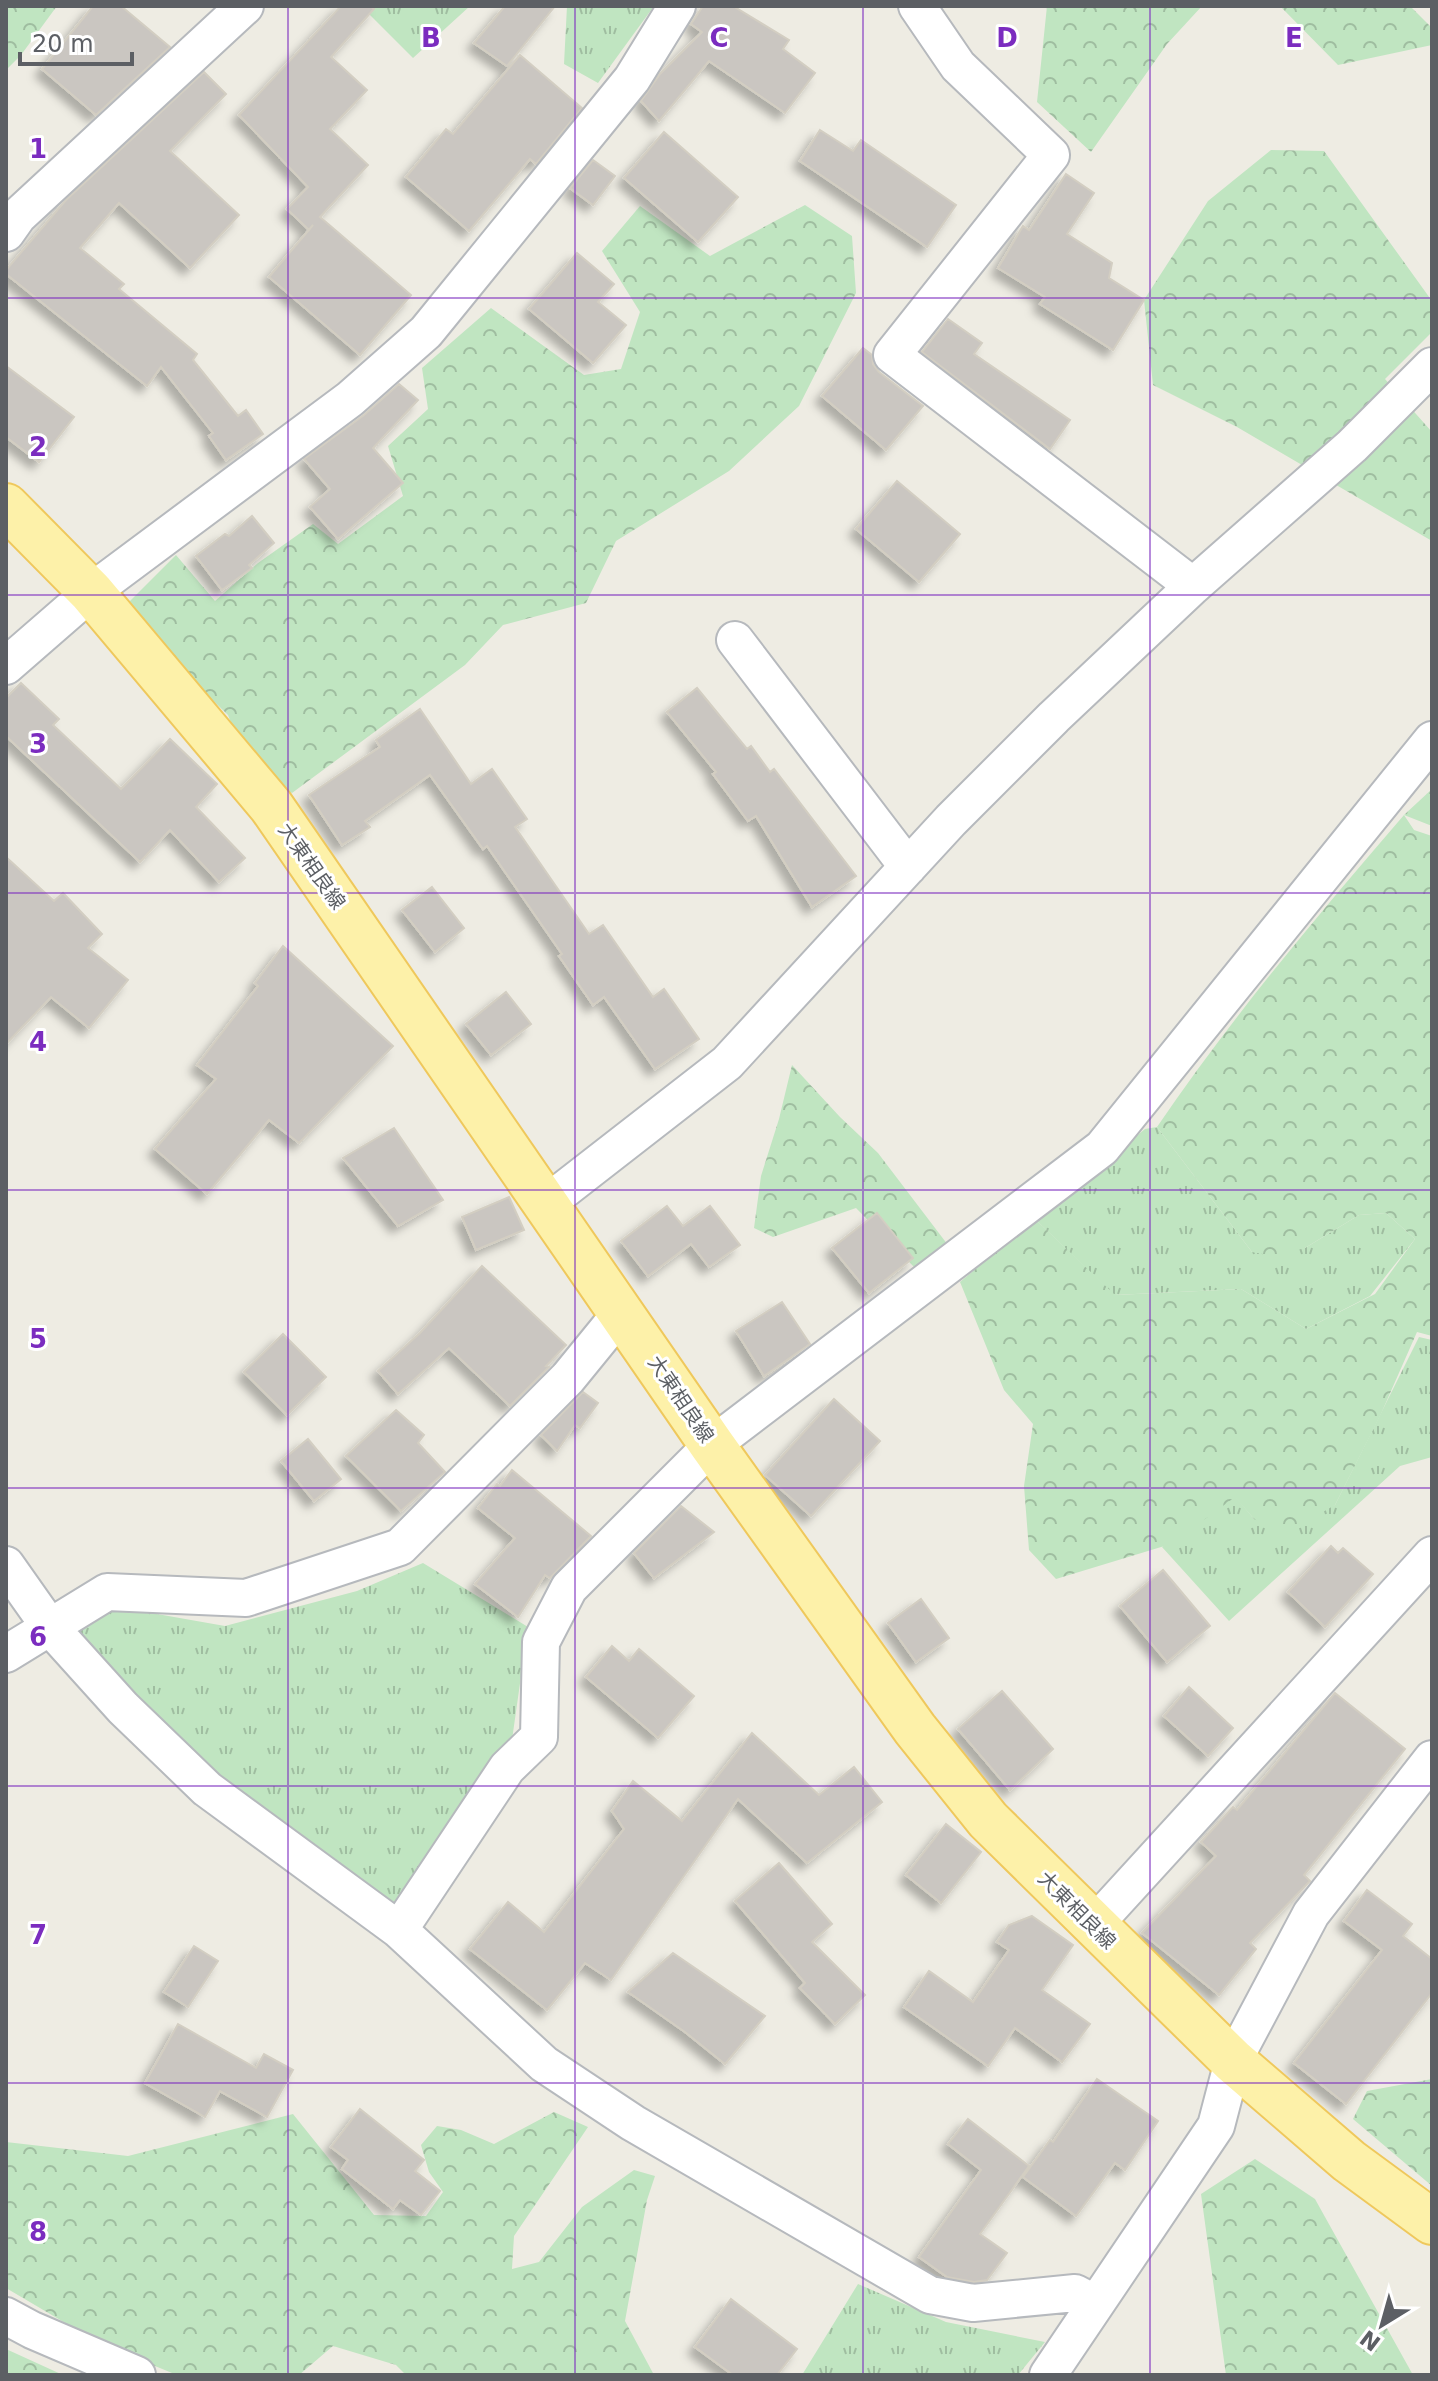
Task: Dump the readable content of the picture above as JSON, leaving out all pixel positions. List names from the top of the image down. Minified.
{"streets":{"main road":["大東相良線"]},"scale_bar":"20 m","north":"bottom left","grid":{"columns":["B","C","D","E"],"rows":["1","2","3","4","5","6","7","8"]}}
